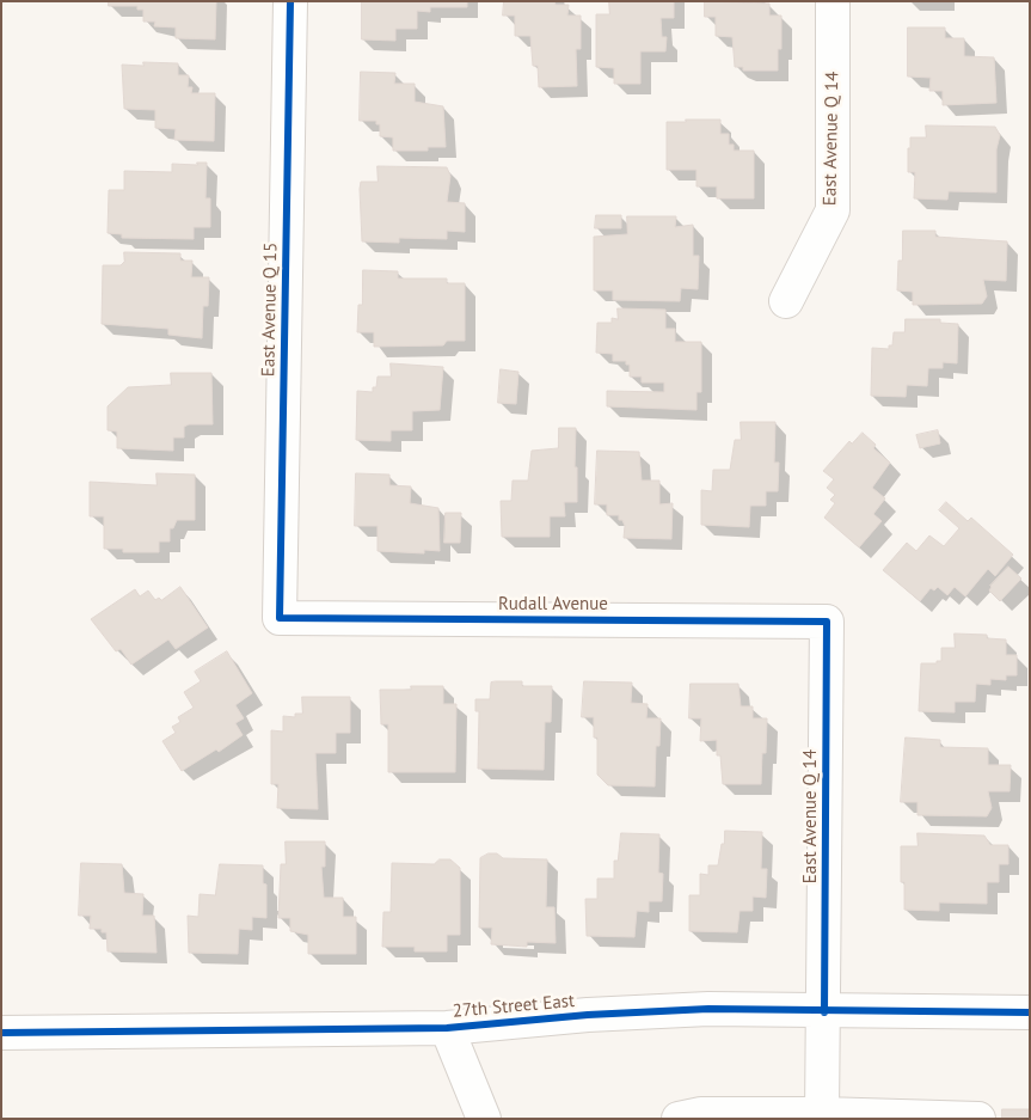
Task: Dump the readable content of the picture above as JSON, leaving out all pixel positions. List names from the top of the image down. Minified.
{"streets":{"street":["East Avenue Q 14","East Avenue Q 15","Rudall Avenue","27th Street East"]},"crossings":[["East Avenue Q 14","Rudall Avenue"],["East Avenue Q 14","27th Street East"],["East Avenue Q 15","Rudall Avenue"]]}
